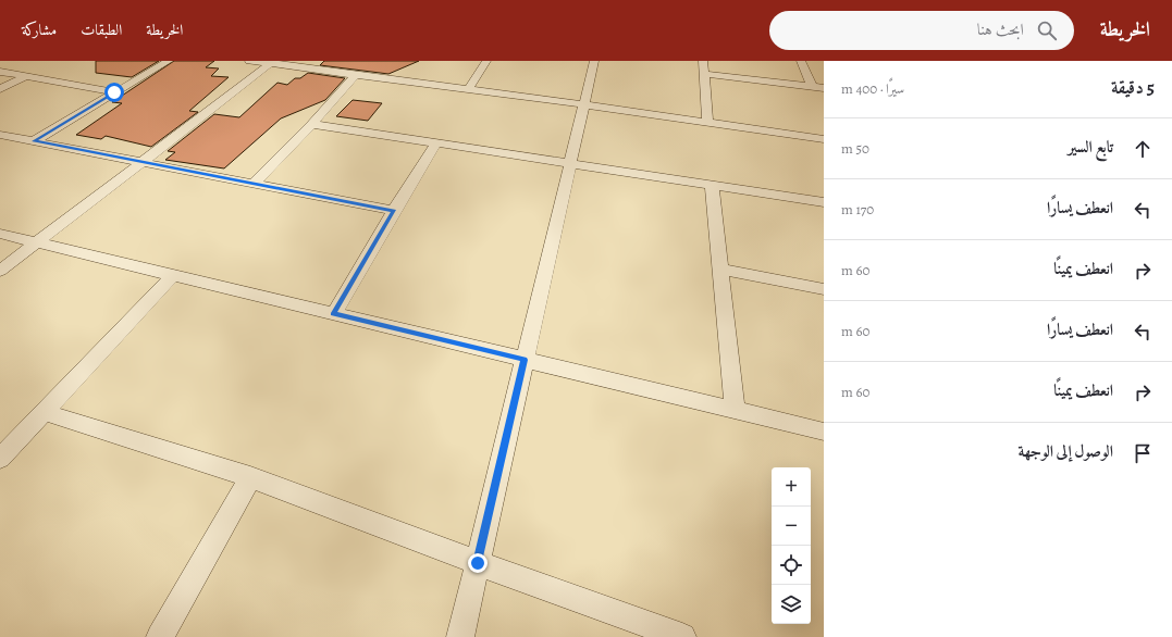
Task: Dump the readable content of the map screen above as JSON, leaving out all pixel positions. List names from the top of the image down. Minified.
{"page":{"header":"الخريطة","search":"ابحث هنا","nav":["الخريطة","الطبقات","مشاركة"],"heading":["5 دقيقة","سيرًا · 400 m"],"list":[["تابع السير","50 m"],["انعطف يسارًا","170 m"],["انعطف يمينًا","60 m"],["انعطف يسارًا","60 m"],["انعطف يمينًا","60 m"],"الوصول إلى الوجهة"],"map_buttons":["+","−"]}}
